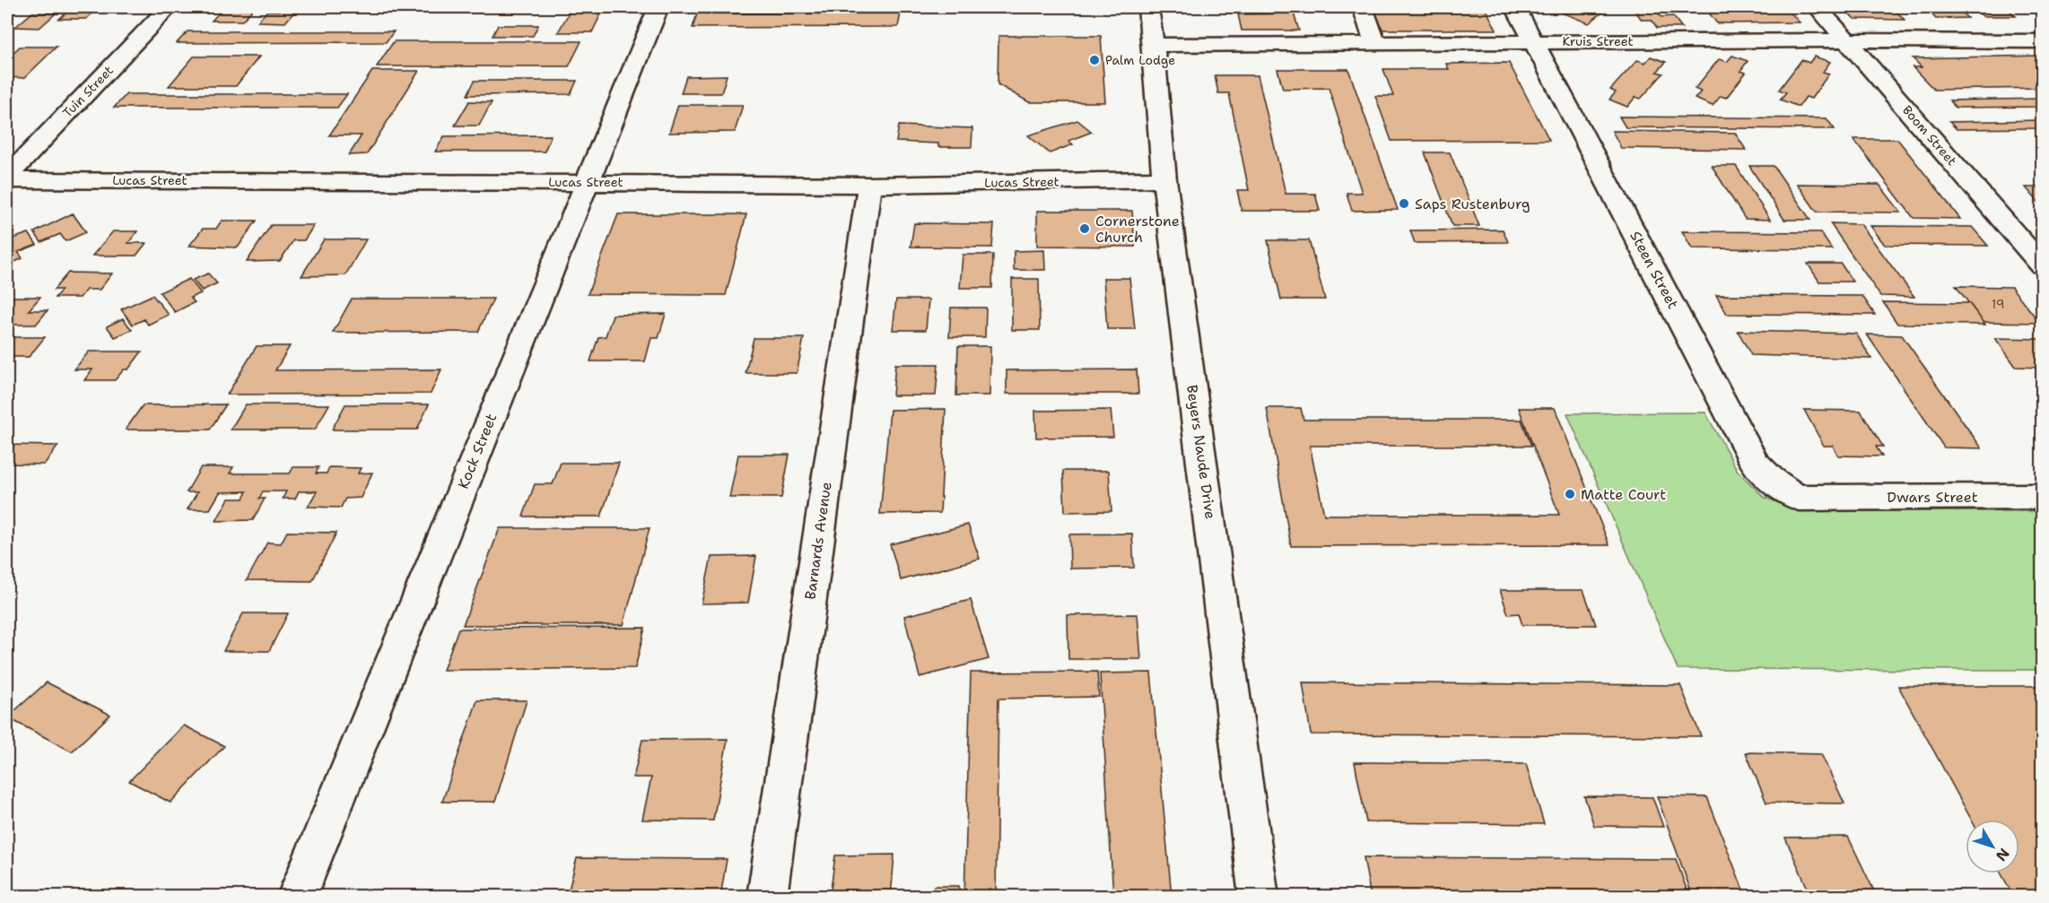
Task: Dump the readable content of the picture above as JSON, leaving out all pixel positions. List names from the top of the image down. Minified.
{"streets":{"street":["Kruis Street","Tuin Street","Boom Street","Lucas Street","Steen Street","Kock Street","Beyers Naude Drive","Dwars Street","Barnards Avenue"]},"crossings":[["Kruis Street","Boom Street"],["Kruis Street","Steen Street"],["Kruis Street","Beyers Naude Drive"],["Tuin Street","Lucas Street"],["Lucas Street","Kock Street"],["Lucas Street","Beyers Naude Drive"],["Lucas Street","Barnards Avenue"],["Steen Street","Dwars Street"]],"places":["Palm Lodge","Saps Rustenburg","Cornerstone Church","Matte Court"],"house_numbers":["19"],"north":"bottom right"}
